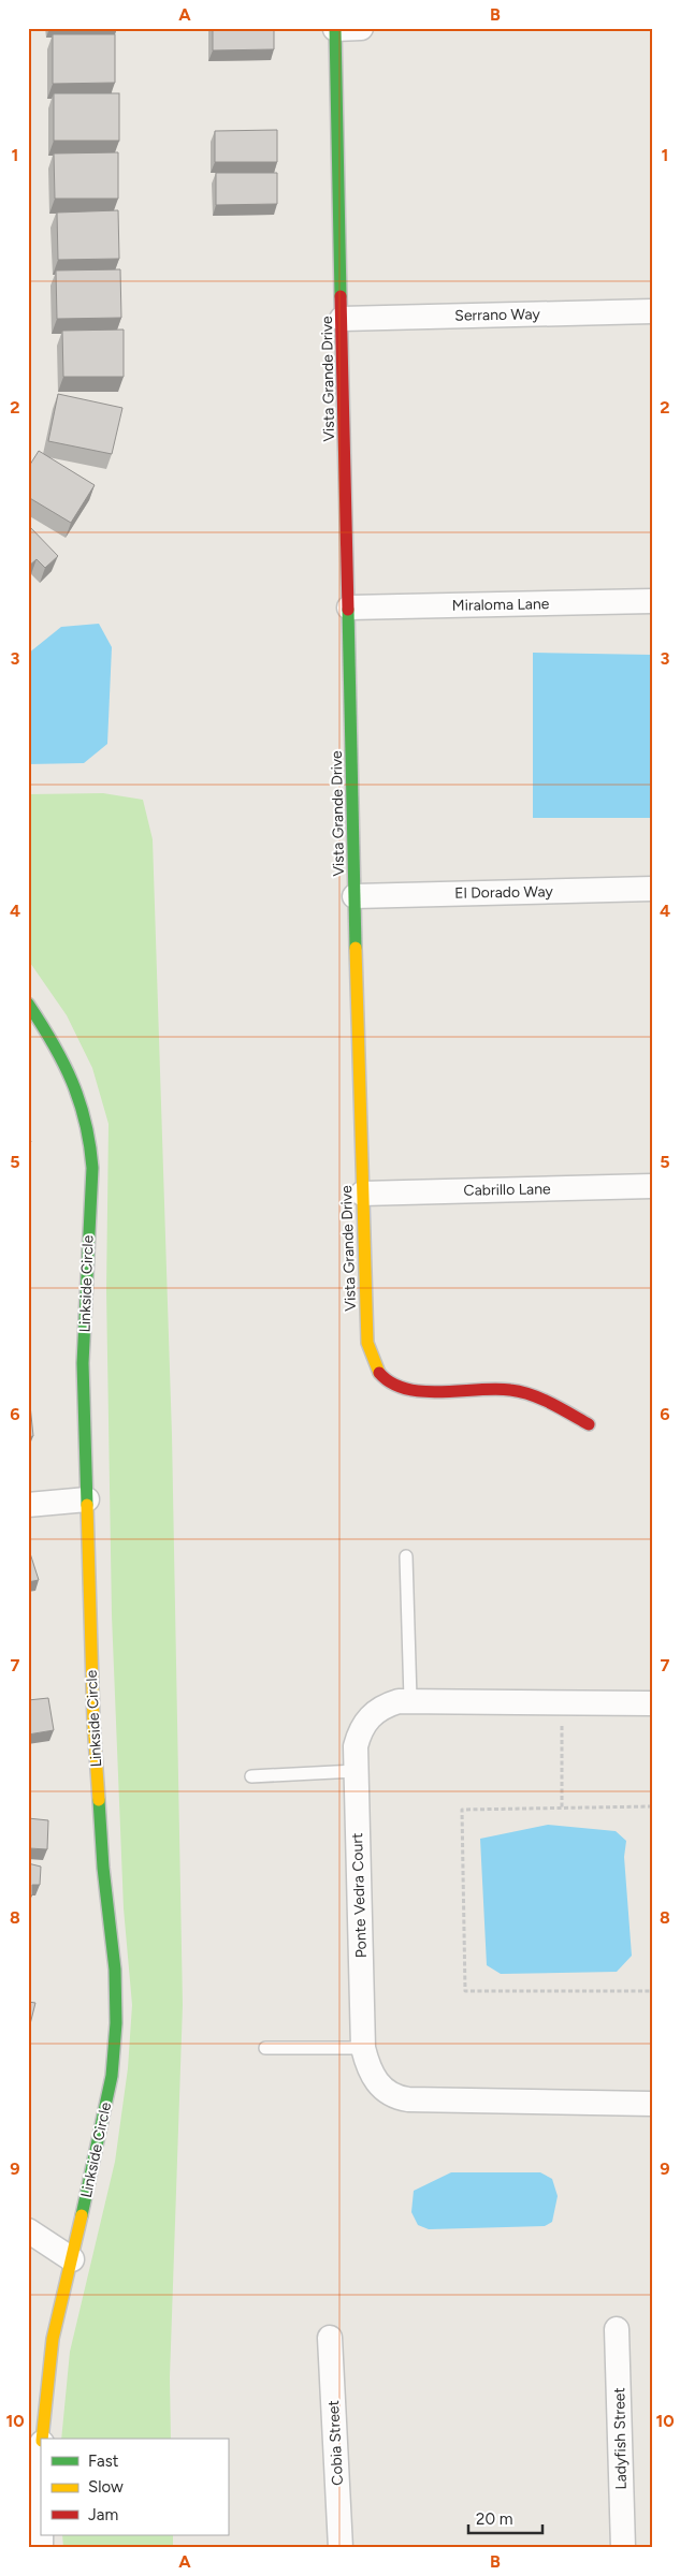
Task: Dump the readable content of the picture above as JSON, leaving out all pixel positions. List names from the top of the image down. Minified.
{"streets":{"street":["Serrano Way","Vista Grande Drive","Miraloma Lane","El Dorado Way","Cabrillo Lane","Linkside Circle","Ponte Vedra Court","Ladyfish Street","Cobia Street"]},"crossings":[["Serrano Way","Vista Grande Drive"],["Vista Grande Drive","Miraloma Lane"],["Vista Grande Drive","El Dorado Way"],["Vista Grande Drive","Cabrillo Lane"]],"legend":["Fast","Slow","Jam"],"scale_bar":"20 m","grid":{"columns":["A","B"],"rows":["1","2","3","4","5","6","7","8","9","10"]}}
